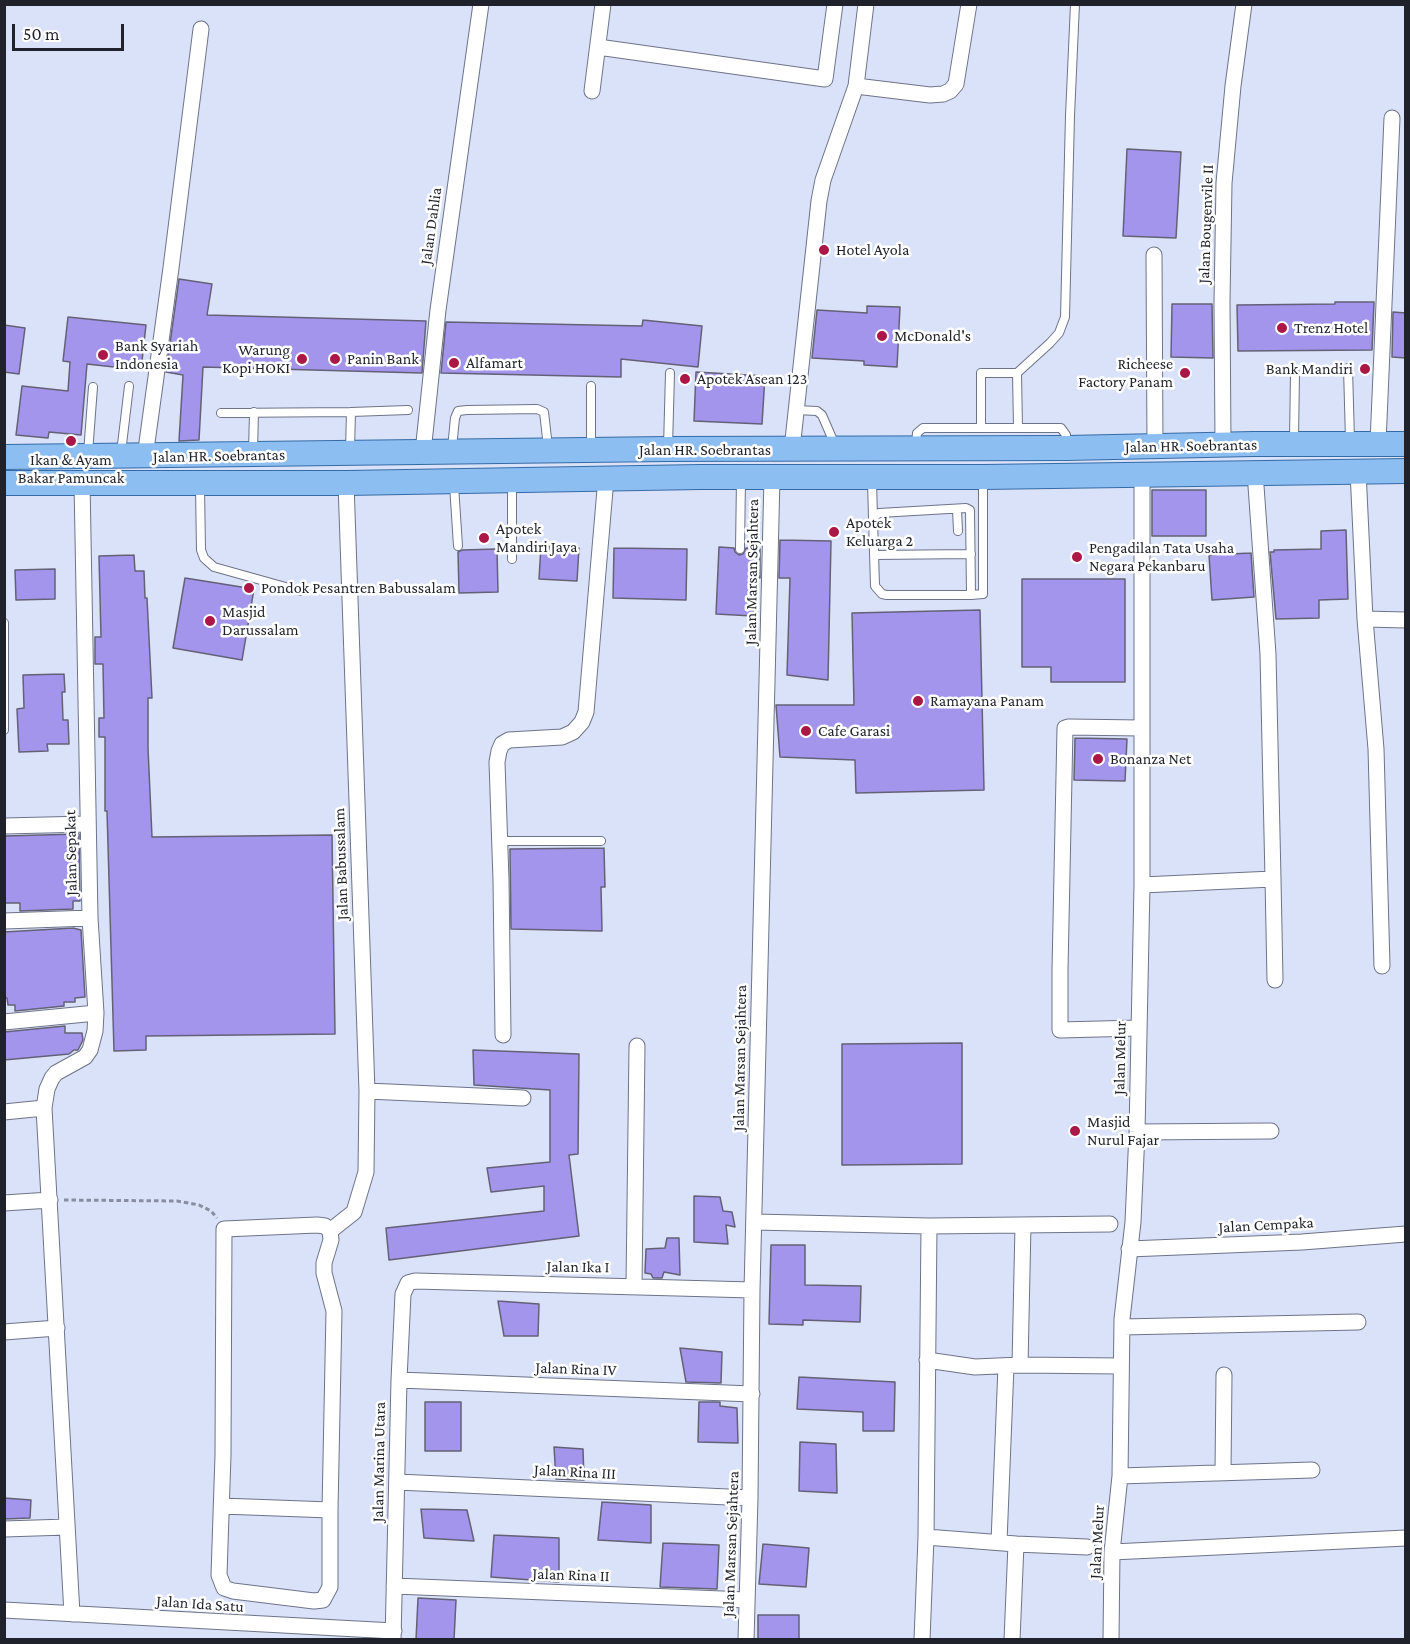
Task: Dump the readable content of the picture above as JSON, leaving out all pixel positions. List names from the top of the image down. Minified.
{"streets":{"main road":["Jalan HR. Soebrantas"],"street":["Jalan Bougenvile II","Jalan Dahlia","Jalan Marsan Sejahtera","Jalan Sepakat","Jalan Babussalam","Jalan Melur","Jalan Cempaka","Jalan Ika I","Jalan Rina IV","Jalan Marina Utara","Jalan Rina III","Jalan Rina II","Jalan Ida Satu"]},"crossings":[["Jalan Bougenvile II","Jalan HR. Soebrantas"],["Jalan Dahlia","Jalan HR. Soebrantas"],["Jalan HR. Soebrantas","Jalan Marsan Sejahtera"],["Jalan HR. Soebrantas","Jalan Sepakat"],["Jalan HR. Soebrantas","Jalan Babussalam"],["Jalan HR. Soebrantas","Jalan Melur"],["Jalan Marsan Sejahtera","Jalan Ika I"],["Jalan Marsan Sejahtera","Jalan Rina IV"],["Jalan Marsan Sejahtera","Jalan Rina III"],["Jalan Marsan Sejahtera","Jalan Rina II"],["Jalan Sepakat","Jalan Ida Satu"],["Jalan Melur","Jalan Cempaka"],["Jalan Ika I","Jalan Marina Utara"],["Jalan Rina IV","Jalan Marina Utara"],["Jalan Marina Utara","Jalan Rina III"],["Jalan Marina Utara","Jalan Rina II"],["Jalan Marina Utara","Jalan Ida Satu"]],"places":["Hotel Ayola","Trenz Hotel","McDonald's","Bank Syariah Indonesia","Warung Kopi HOKI","Panin Bank","Alfamart","Bank Mandiri","Richeese Factory Panam","Apotek Asean 123","Ikan & Ayam Bakar Pamuncak","Apotek Keluarga 2","Apotek Mandiri Jaya","Pengadilan Tata Usaha Negara Pekanbaru","Pondok Pesantren Babussalam","Masjid Darussalam","Ramayana Panam","Cafe Garasi","Bonanza Net","Masjid Nurul Fajar"],"scale_bar":"50 m"}
